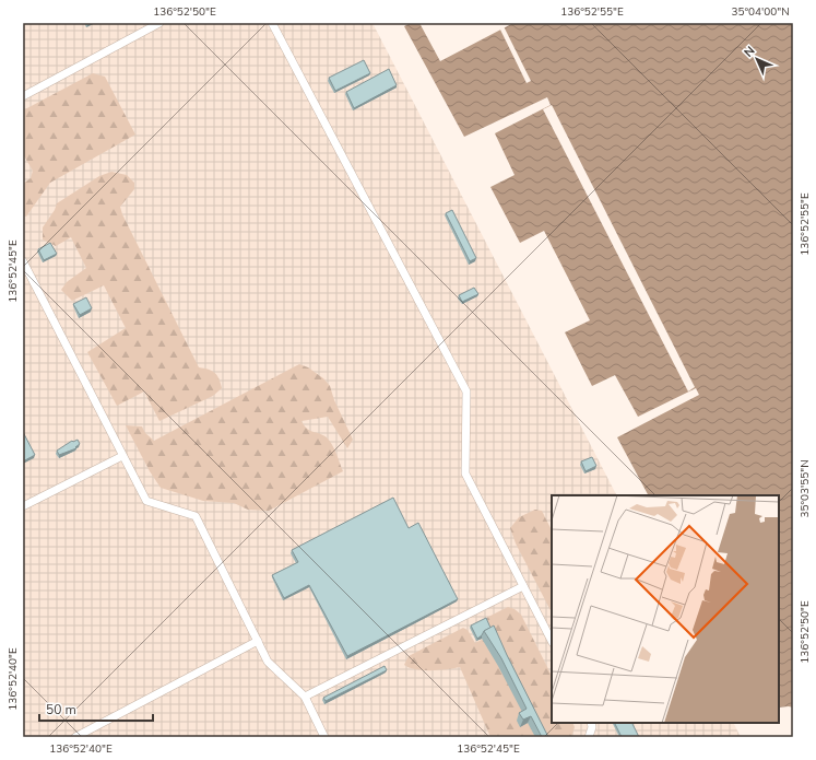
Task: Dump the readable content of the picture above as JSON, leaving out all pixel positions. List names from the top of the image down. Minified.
{"scale_bar":"50 m","north":"top left","coordinates":["136°52'50\"E","136°52'55\"E","35°04'00\"N","136°52'45\"E","35°03'55\"N","136°52'40\"E"]}
